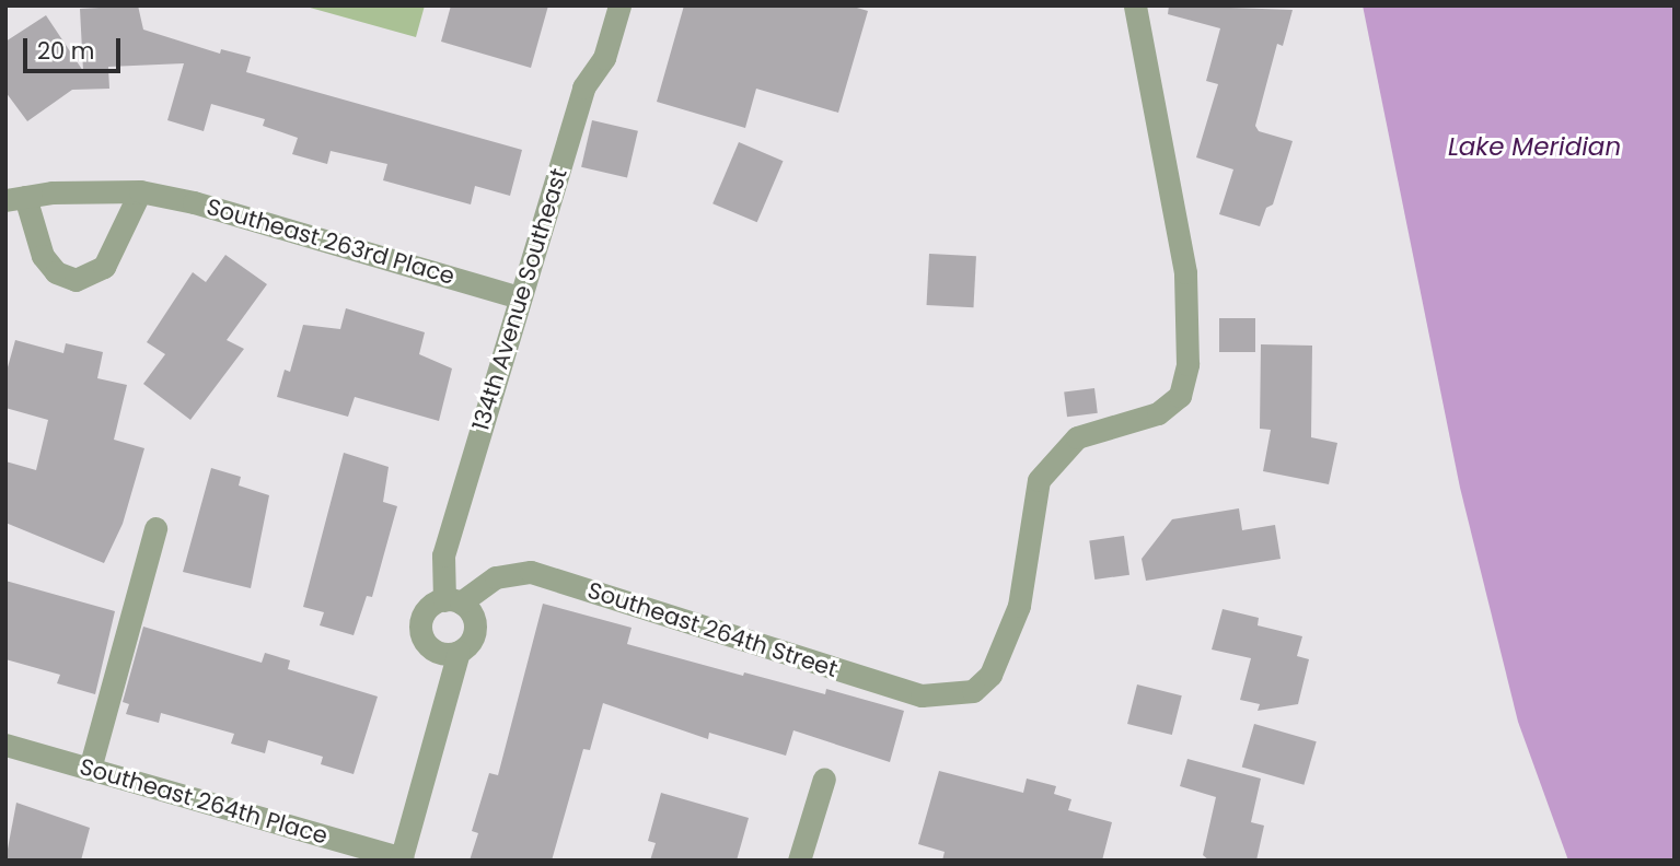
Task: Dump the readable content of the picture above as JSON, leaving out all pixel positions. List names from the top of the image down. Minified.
{"streets":{"street":["Southeast 263rd Place","134th Avenue Southeast","Southeast 264th Street","Southeast 264th Place"]},"crossings":[["Southeast 263rd Place","134th Avenue Southeast"],["134th Avenue Southeast","Southeast 264th Street"],["134th Avenue Southeast","Southeast 264th Place"]],"water":["Lake Meridian"],"scale_bar":"20 m"}
